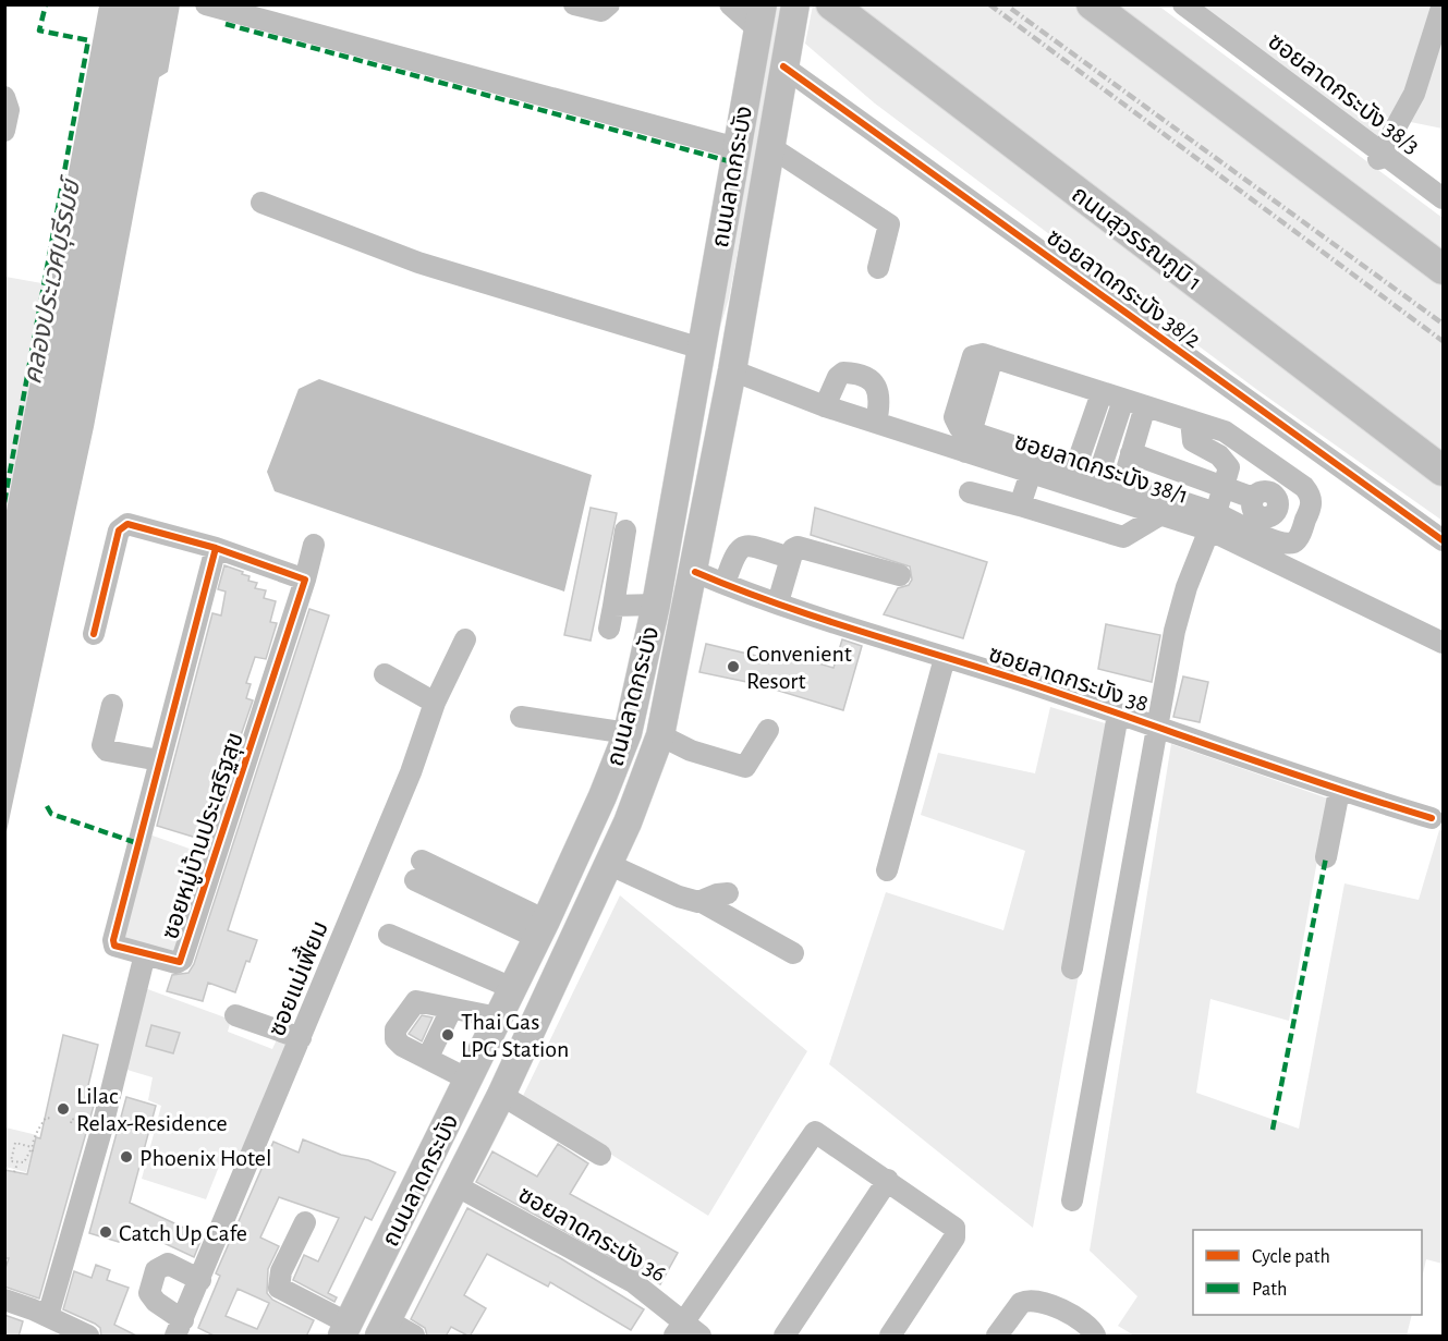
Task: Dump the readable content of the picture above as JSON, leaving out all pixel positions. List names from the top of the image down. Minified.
{"streets":{"highway":["ถนนสุวรรณภูมิ 1"],"main road":["ถนนลาดกระบัง"],"street":["ซอยลาดกระบัง 38/3","ซอยลาดกระบัง 38/2","ซอยลาดกระบัง 38/1","ซอยลาดกระบัง 38","ซอยหมู่บ้านประเสริฐสุข","ซอยแม่เฟี้ยม","ซอยลาดกระบัง 36"]},"crossings":[["ถนนลาดกระบัง","ซอยลาดกระบัง 38/2"],["ถนนลาดกระบัง","ซอยลาดกระบัง 38/1"],["ถนนลาดกระบัง","ซอยลาดกระบัง 38"],["ถนนลาดกระบัง","ซอยลาดกระบัง 36"]],"water":["คลองประเวศบุรีรมย์"],"places":["Convenient Resort","Thai Gas LPG Station","Lilac Relax-Residence","Phoenix Hotel","Catch Up Cafe"],"legend":["Cycle path","Path"]}
